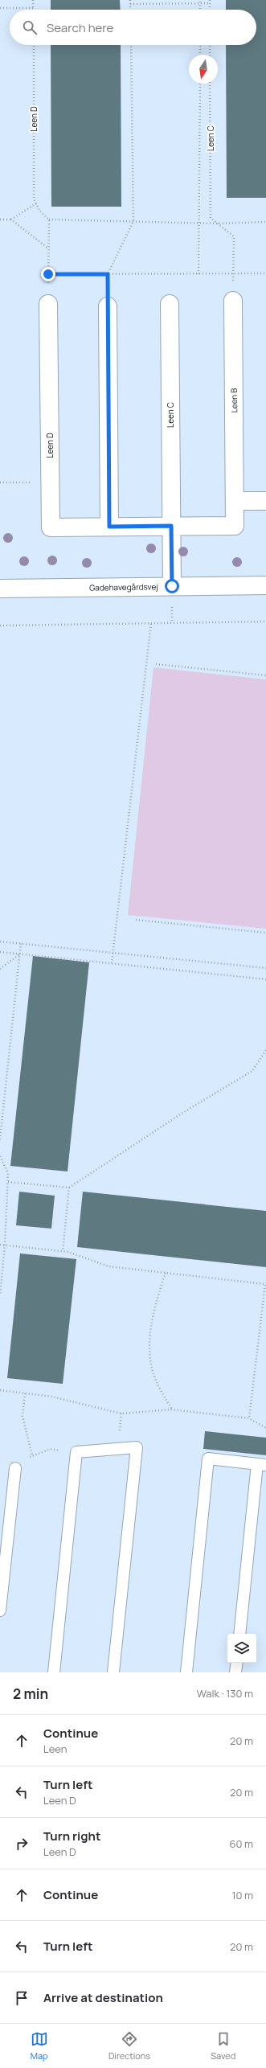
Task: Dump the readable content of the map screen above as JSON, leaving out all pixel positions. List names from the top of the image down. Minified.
{"streets":{"street":["Leen D","Leen C","Leen B","Gadehavegårdsvej"]},"crossings":[["Leen D","Leen C"],["Leen D","Leen B"],["Leen C","Leen B"],["Leen C","Gadehavegårdsvej"]],"north":"bottom","page":{"search":"Search here","heading":["2 min","Walk · 130 m"],"list":[["Continue","Leen","20 m"],["Turn left","Leen D","20 m"],["Turn right","Leen D","60 m"],["Continue","10 m"],["Turn left","20 m"],"Arrive at destination"],"nav":["Map","Directions","Saved"]}}
